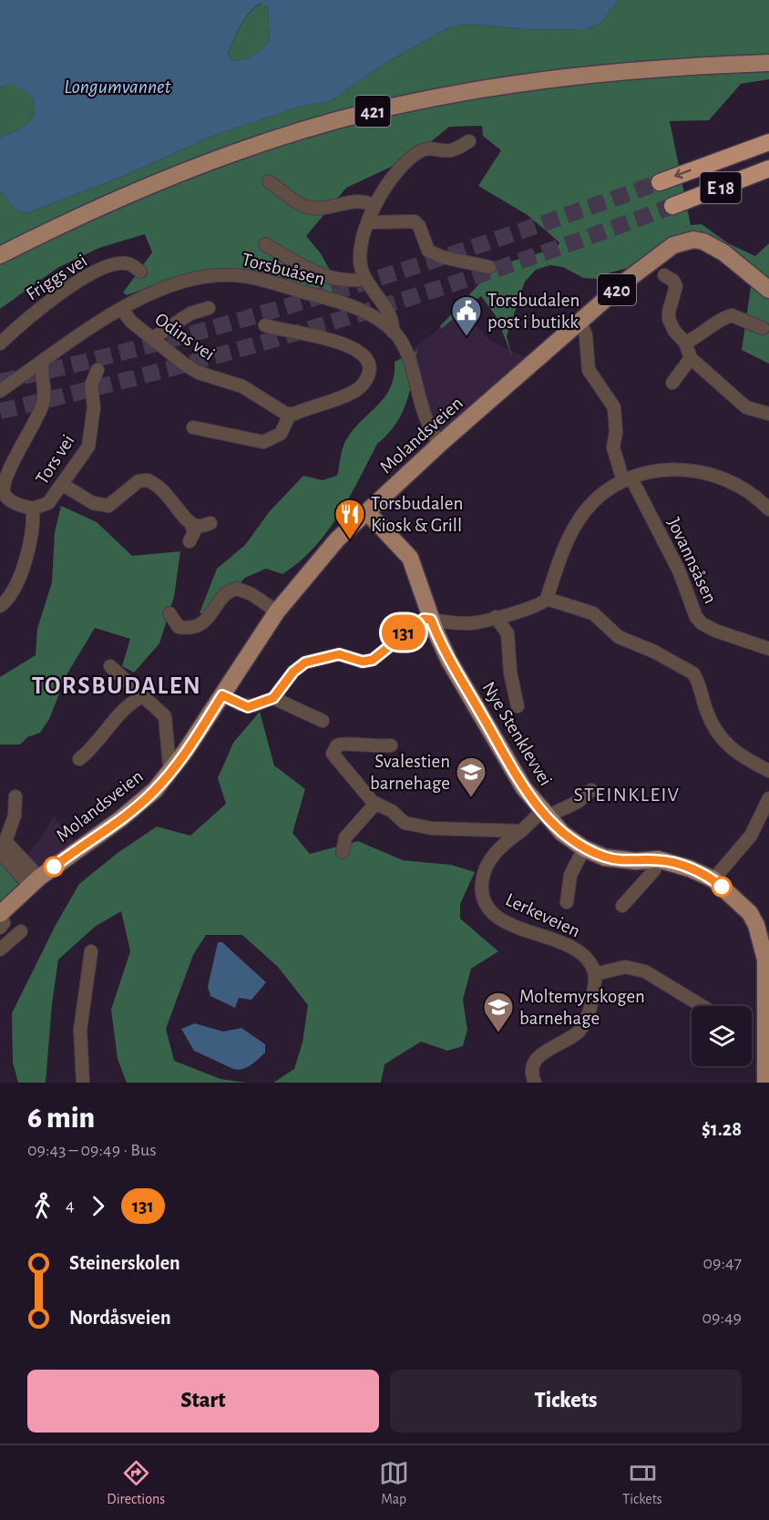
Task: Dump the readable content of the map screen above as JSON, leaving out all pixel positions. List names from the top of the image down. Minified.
{"streets":{"highway":["E 18"],"main road":["421","420","Molandsveien","Nye Stenklevvei"],"street":["Torsbuåsen","Friggs vei","Odins vei","Tors vei","Jovannsåsen","Lerkeveien"]},"crossings":[["Torsbuåsen","Odins vei"],["Torsbuåsen","Molandsveien"],["Torsbuåsen","Tors vei"],["Molandsveien","Jovannsåsen"],["Molandsveien","Nye Stenklevvei"],["Nye Stenklevvei","Lerkeveien"]],"districts":["TORSBUDALEN","STEINKLEIV"],"water":["Longumvannet"],"places":{"public building":["Torsbudalen post i butikk"],"restaurant":["Torsbudalen Kiosk & Grill"],"school or university":["Svalestien barnehage","Moltemyrskogen barnehage"]},"lines":["bus line 131"],"page":{"on_map":"131","heading":["6 min","09:43 – 09:49 · Bus","$1.28"],"legs":["4","131"],"list":[{"name":"Steinerskolen","value":"09:47"},{"name":"Nordåsveien","value":"09:49"}],"buttons":["Start","Tickets"],"tabs":["Directions","Map","Tickets"]}}
